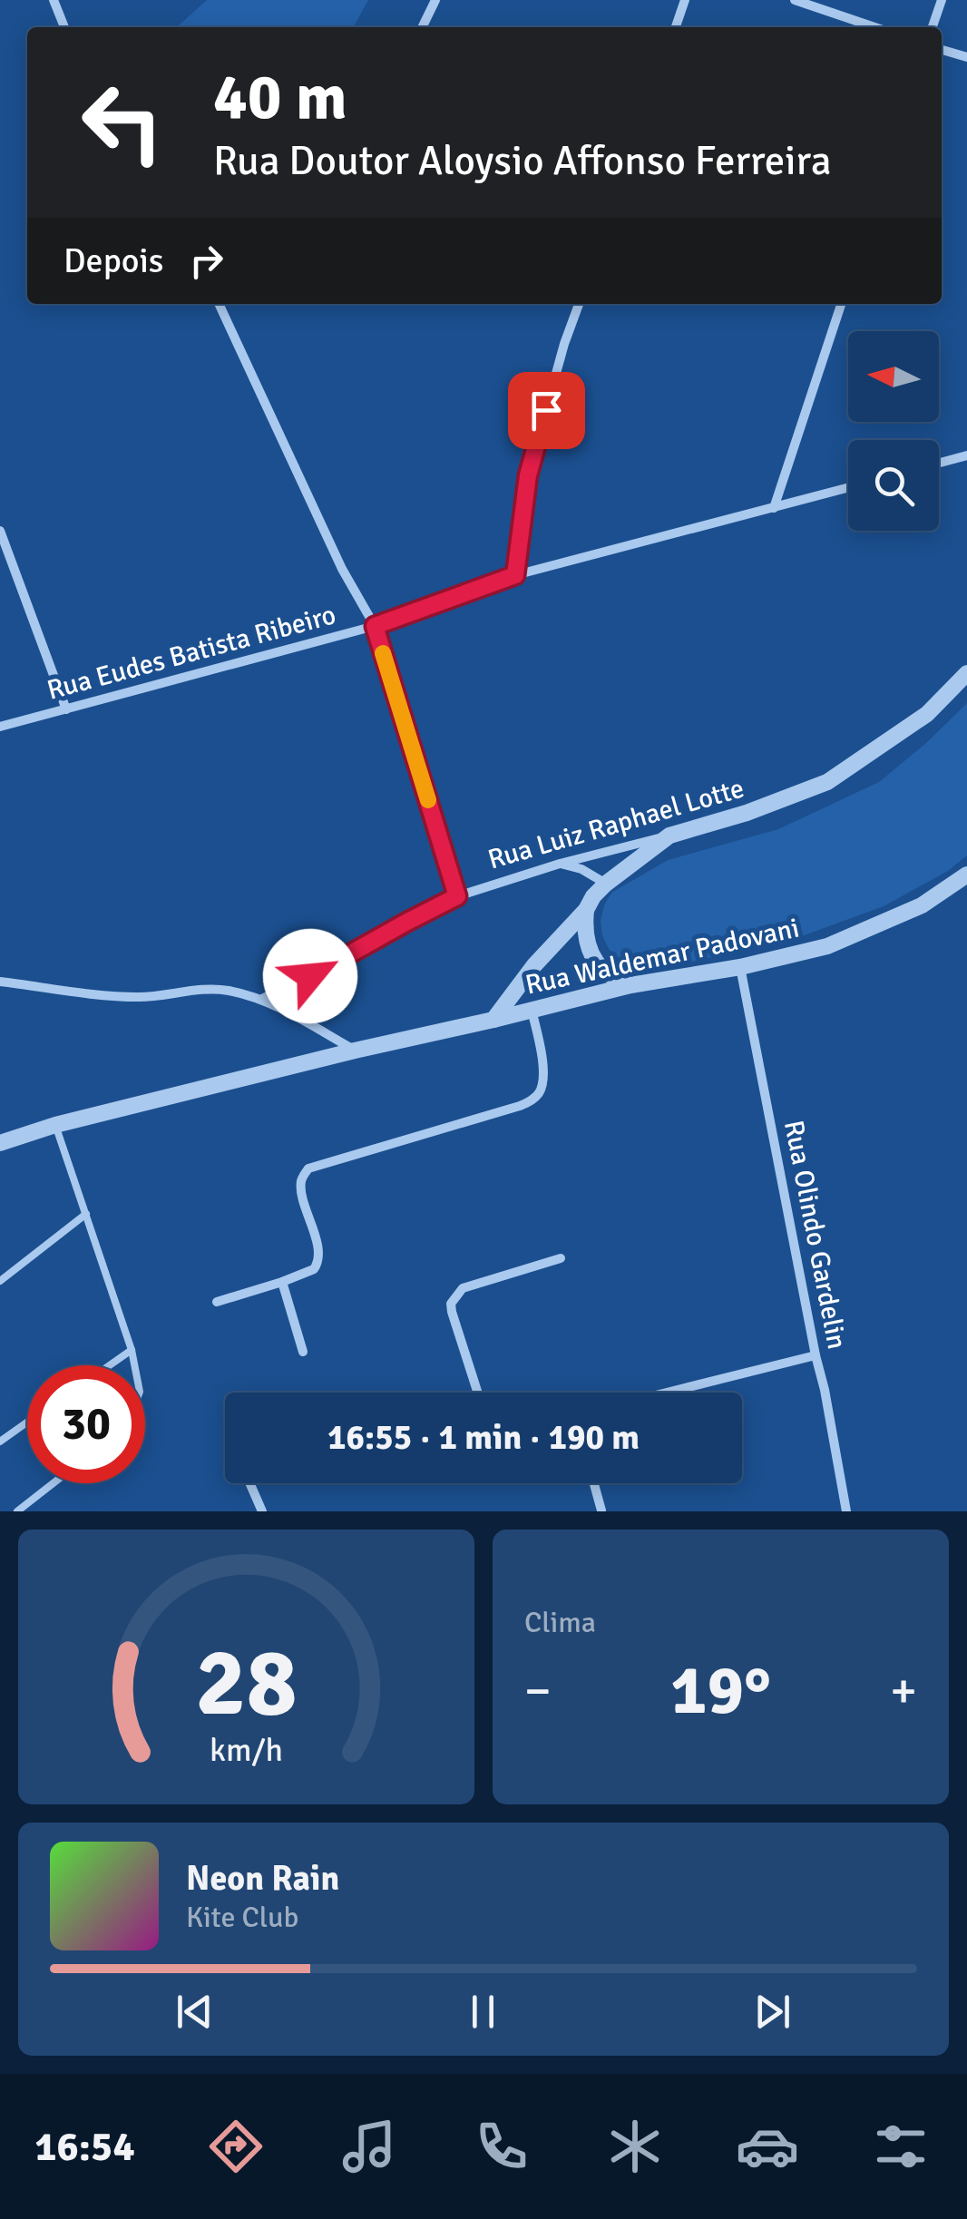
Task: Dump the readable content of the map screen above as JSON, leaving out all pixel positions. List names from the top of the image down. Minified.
{"streets":{"street":["Rua Eudes Batista Ribeiro","Rua Luiz Raphael Lotte","Rua Waldemar Padovani","Rua Olindo Gardelin"]},"crossings":[["Rua Waldemar Padovani","Rua Olindo Gardelin"]],"north":"left","page":{"turn":["40 m","Rua Doutor Aloysio Affonso Ferreira"],"then":"Depois","limit":"30","trip":"16:55 · 1 min · 190 m","tile":"Clima","heat":["−","19°","+"],"song":["Neon Rain","Kite Club"],"tabs":"16:54","gauge":["28","km/h"]}}
